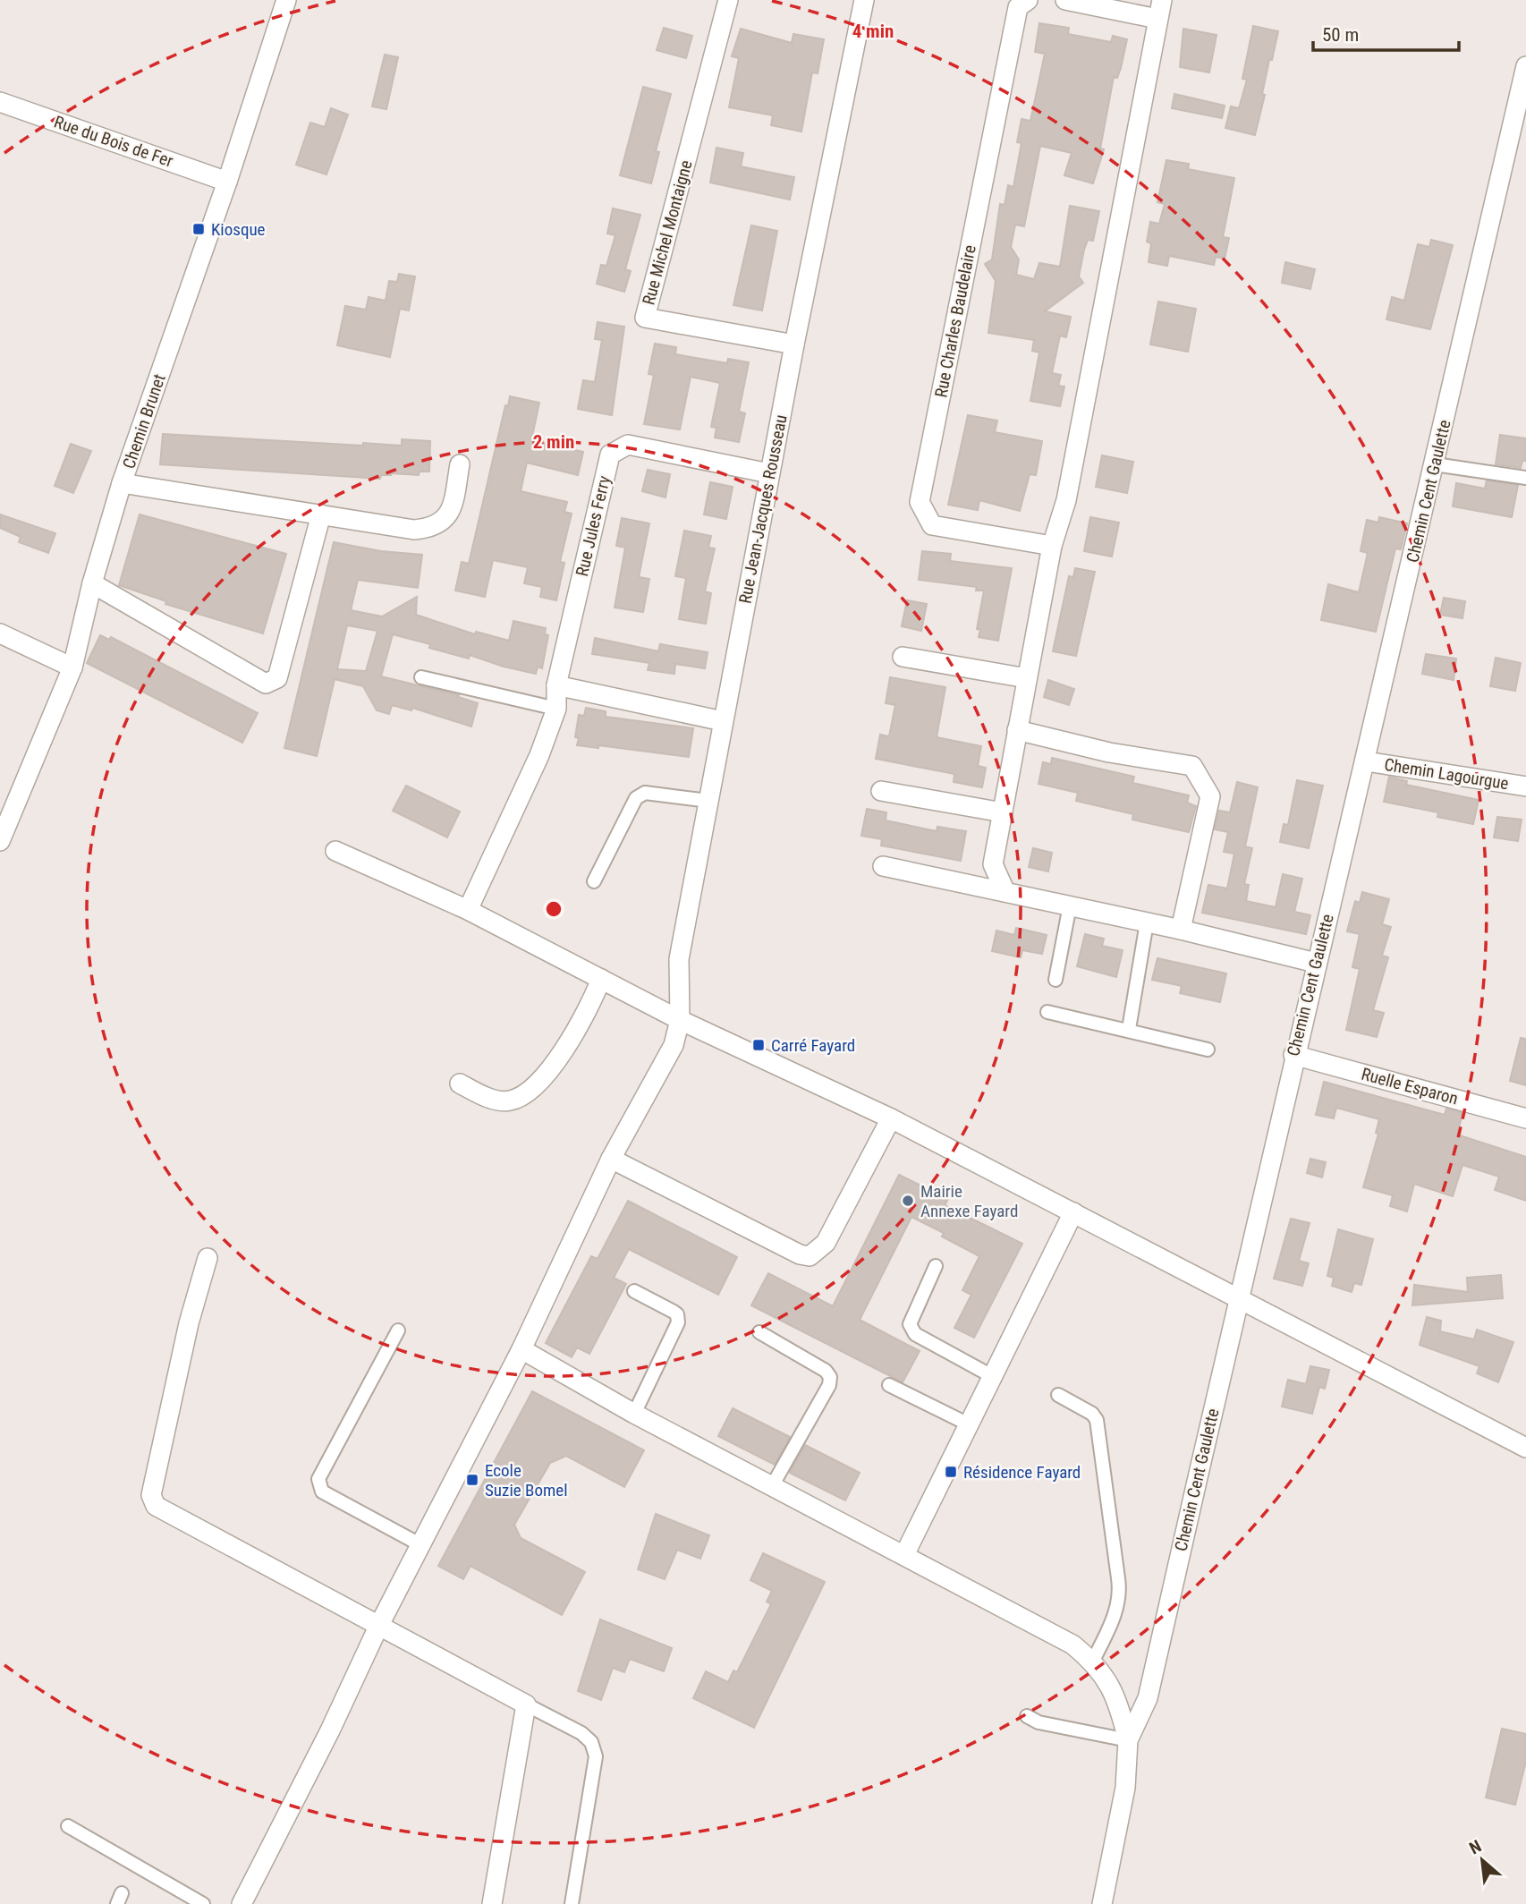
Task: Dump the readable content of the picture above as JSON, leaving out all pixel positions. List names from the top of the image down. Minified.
{"streets":{"street":["Rue du Bois de Fer","Rue Michel Montaigne","Rue Charles Baudelaire","Chemin Brunet","Chemin Cent Gaulette","Rue Jean-Jacques Rousseau","Rue Jules Ferry","Chemin Lagourgue","Ruelle Esparon"]},"crossings":[["Rue du Bois de Fer","Chemin Brunet"],["Rue Michel Montaigne","Rue Jean-Jacques Rousseau"],["Chemin Cent Gaulette","Chemin Lagourgue"],["Chemin Cent Gaulette","Ruelle Esparon"],["Rue Jean-Jacques Rousseau","Rue Jules Ferry"]],"places":{"transit":["Kiosque","Carré Fayard","Résidence Fayard","Ecole Suzie Bomel"],"other":["Mairie Annexe Fayard"]},"scale_bar":"50 m","north":"top left","rings":["4 min","2 min"]}
